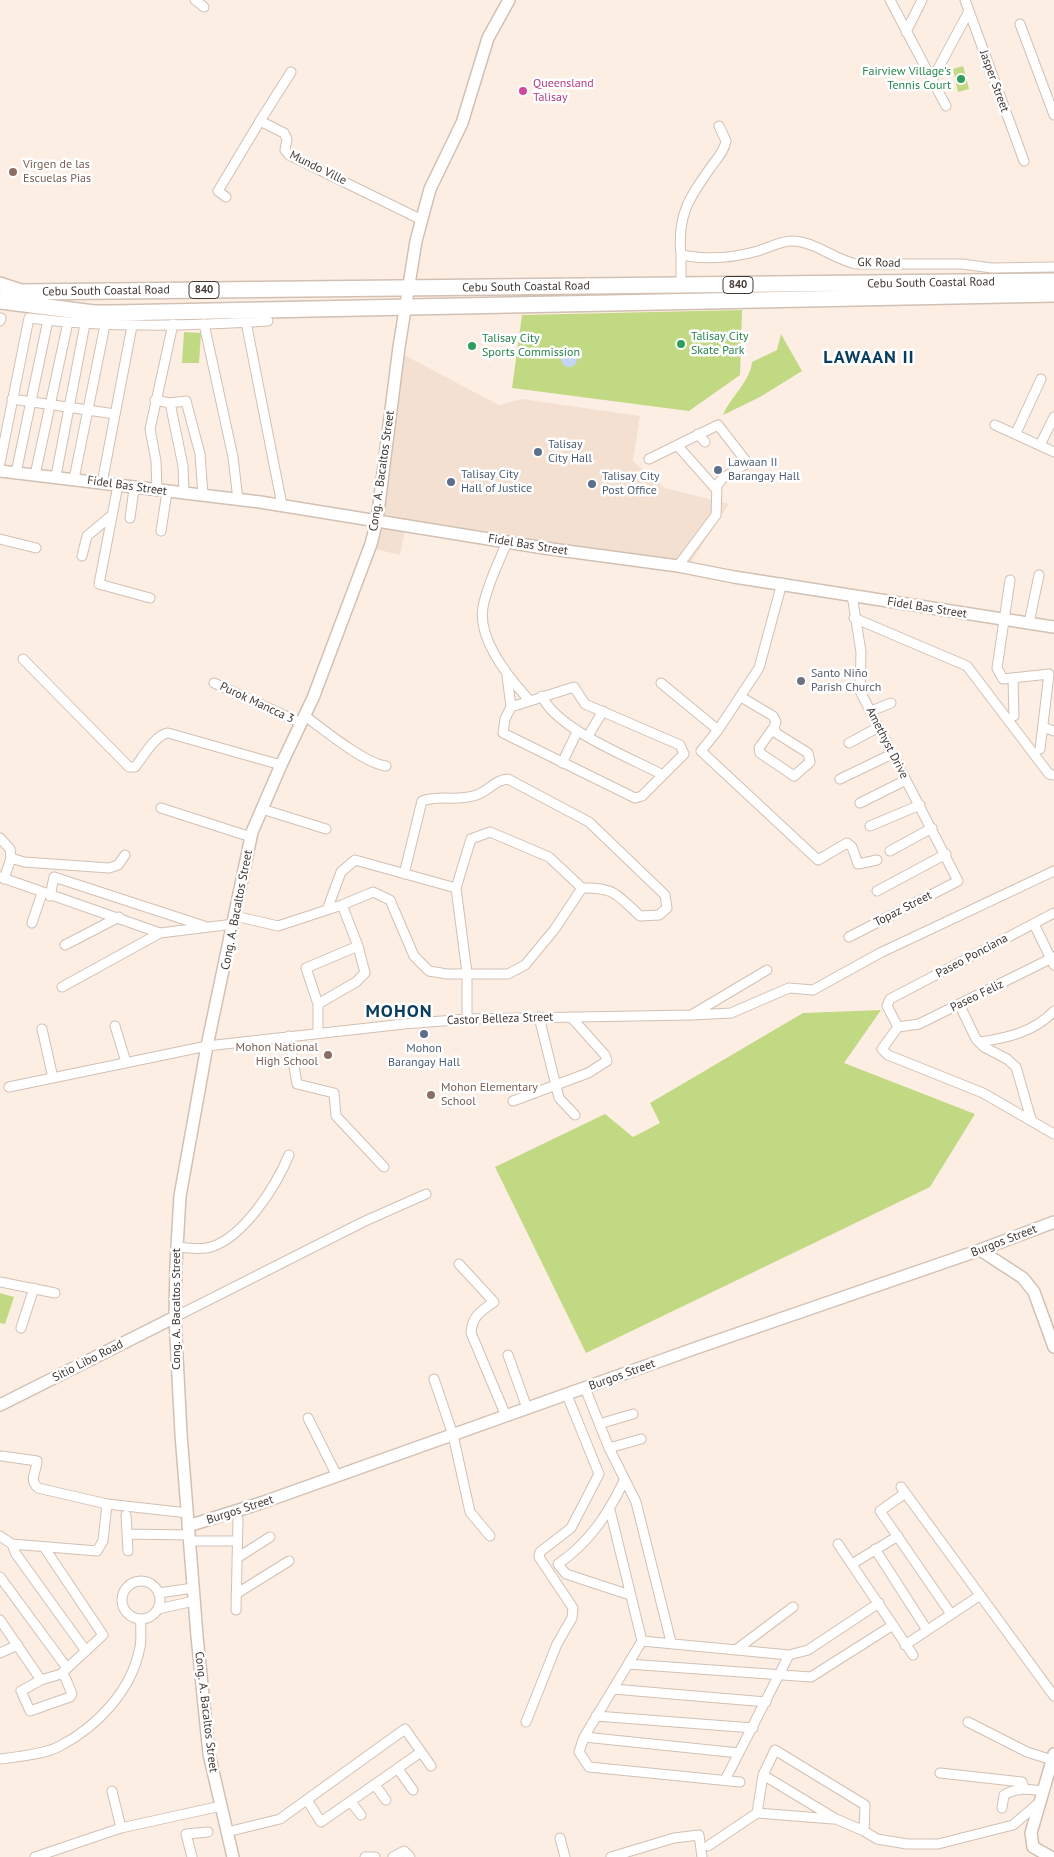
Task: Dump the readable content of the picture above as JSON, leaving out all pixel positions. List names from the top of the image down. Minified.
{"streets":{"highway":["Cebu South Coastal Road","840"],"street":["Jasper Street","Mundo Ville","GK Road","Cong. A. Bacaltos Street","Fidel Bas Street","Purok Mancca 3","Amethyst Drive","Topaz Street","Paseo Ponciana","Paseo Feliz","Castor Belleza Street","Burgos Street","Sitio Libo Road"]},"crossings":[["Mundo Ville","Cong. A. Bacaltos Street"],["Cebu South Coastal Road","Cong. A. Bacaltos Street"],["Cong. A. Bacaltos Street","Fidel Bas Street"],["Cong. A. Bacaltos Street","Purok Mancca 3"],["Cong. A. Bacaltos Street","Castor Belleza Street"],["Cong. A. Bacaltos Street","Burgos Street"],["Cong. A. Bacaltos Street","Sitio Libo Road"],["Fidel Bas Street","Amethyst Drive"],["Amethyst Drive","Topaz Street"],["Paseo Ponciana","Paseo Feliz"]],"districts":["LAWAAN II","MOHON"],"places":["Fairview Village's Tennis Court","Queensland Talisay","Virgen de las Escuelas Pias","Talisay City Skate Park","Talisay City Sports Commission","Talisay City Hall","Lawaan II Barangay Hall","Talisay City Hall of Justice","Talisay City Post Office","Santo Niño Parish Church","Mohon Barangay Hall","Mohon National High School","Mohon Elementary School"]}
